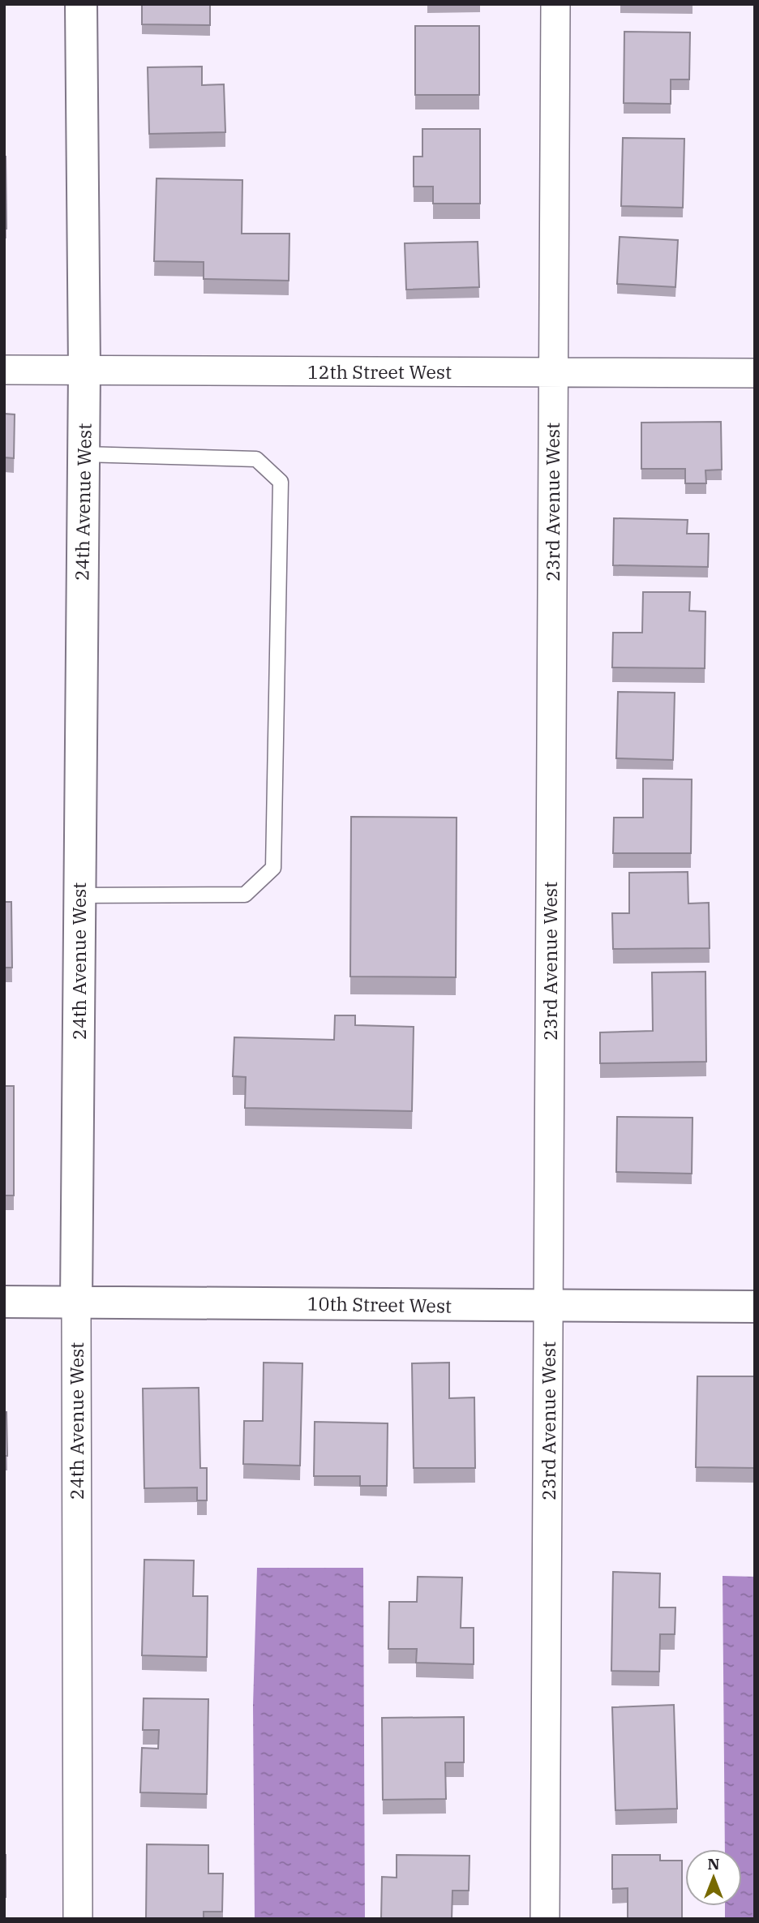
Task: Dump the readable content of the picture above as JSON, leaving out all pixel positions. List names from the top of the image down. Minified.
{"streets":{"street":["12th Street West","24th Avenue West","23rd Avenue West","10th Street West"]},"crossings":[["12th Street West","24th Avenue West"],["12th Street West","23rd Avenue West"],["24th Avenue West","10th Street West"],["23rd Avenue West","10th Street West"]],"north":"top"}
